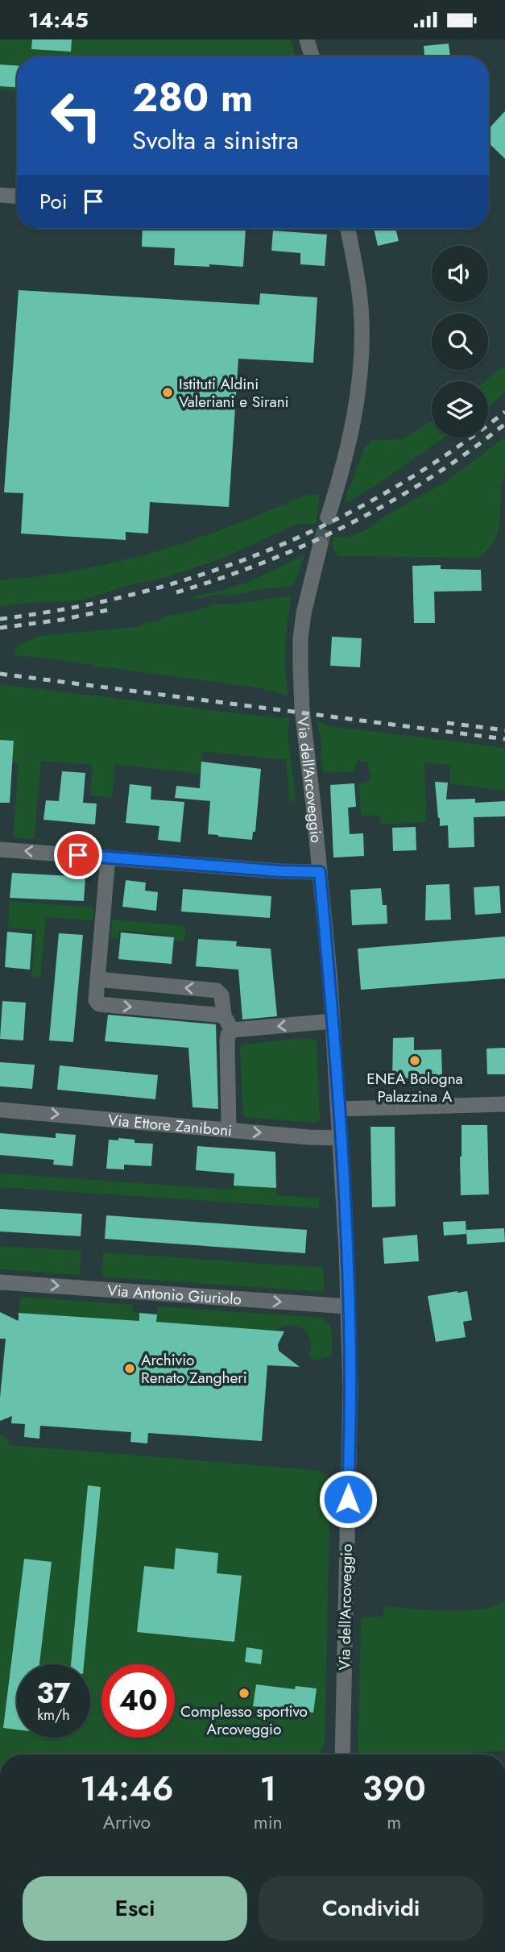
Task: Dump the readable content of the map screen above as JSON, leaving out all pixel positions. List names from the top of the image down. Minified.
{"streets":{"street":["Via dell'Arcoveggio","Via Ettore Zaniboni","Via Antonio Giuriolo"]},"crossings":[["Via dell'Arcoveggio","Via Ettore Zaniboni"],["Via dell'Arcoveggio","Via Antonio Giuriolo"]],"one_way":["Via Ettore Zaniboni","Via Antonio Giuriolo"],"places":["Istituti Aldini Valeriani e Sirani","ENEA Bologna Palazzina A","Archivio Renato Zangheri","Complesso sportivo Arcoveggio"],"page":{"status":"14:45","turn":["280 m","Svolta a sinistra"],"then":"Poi","speed":"37 km/h","limit":"40","eta":["14:46","Arrivo","1","min","390","m"],"buttons":["Esci","Condividi"]}}
